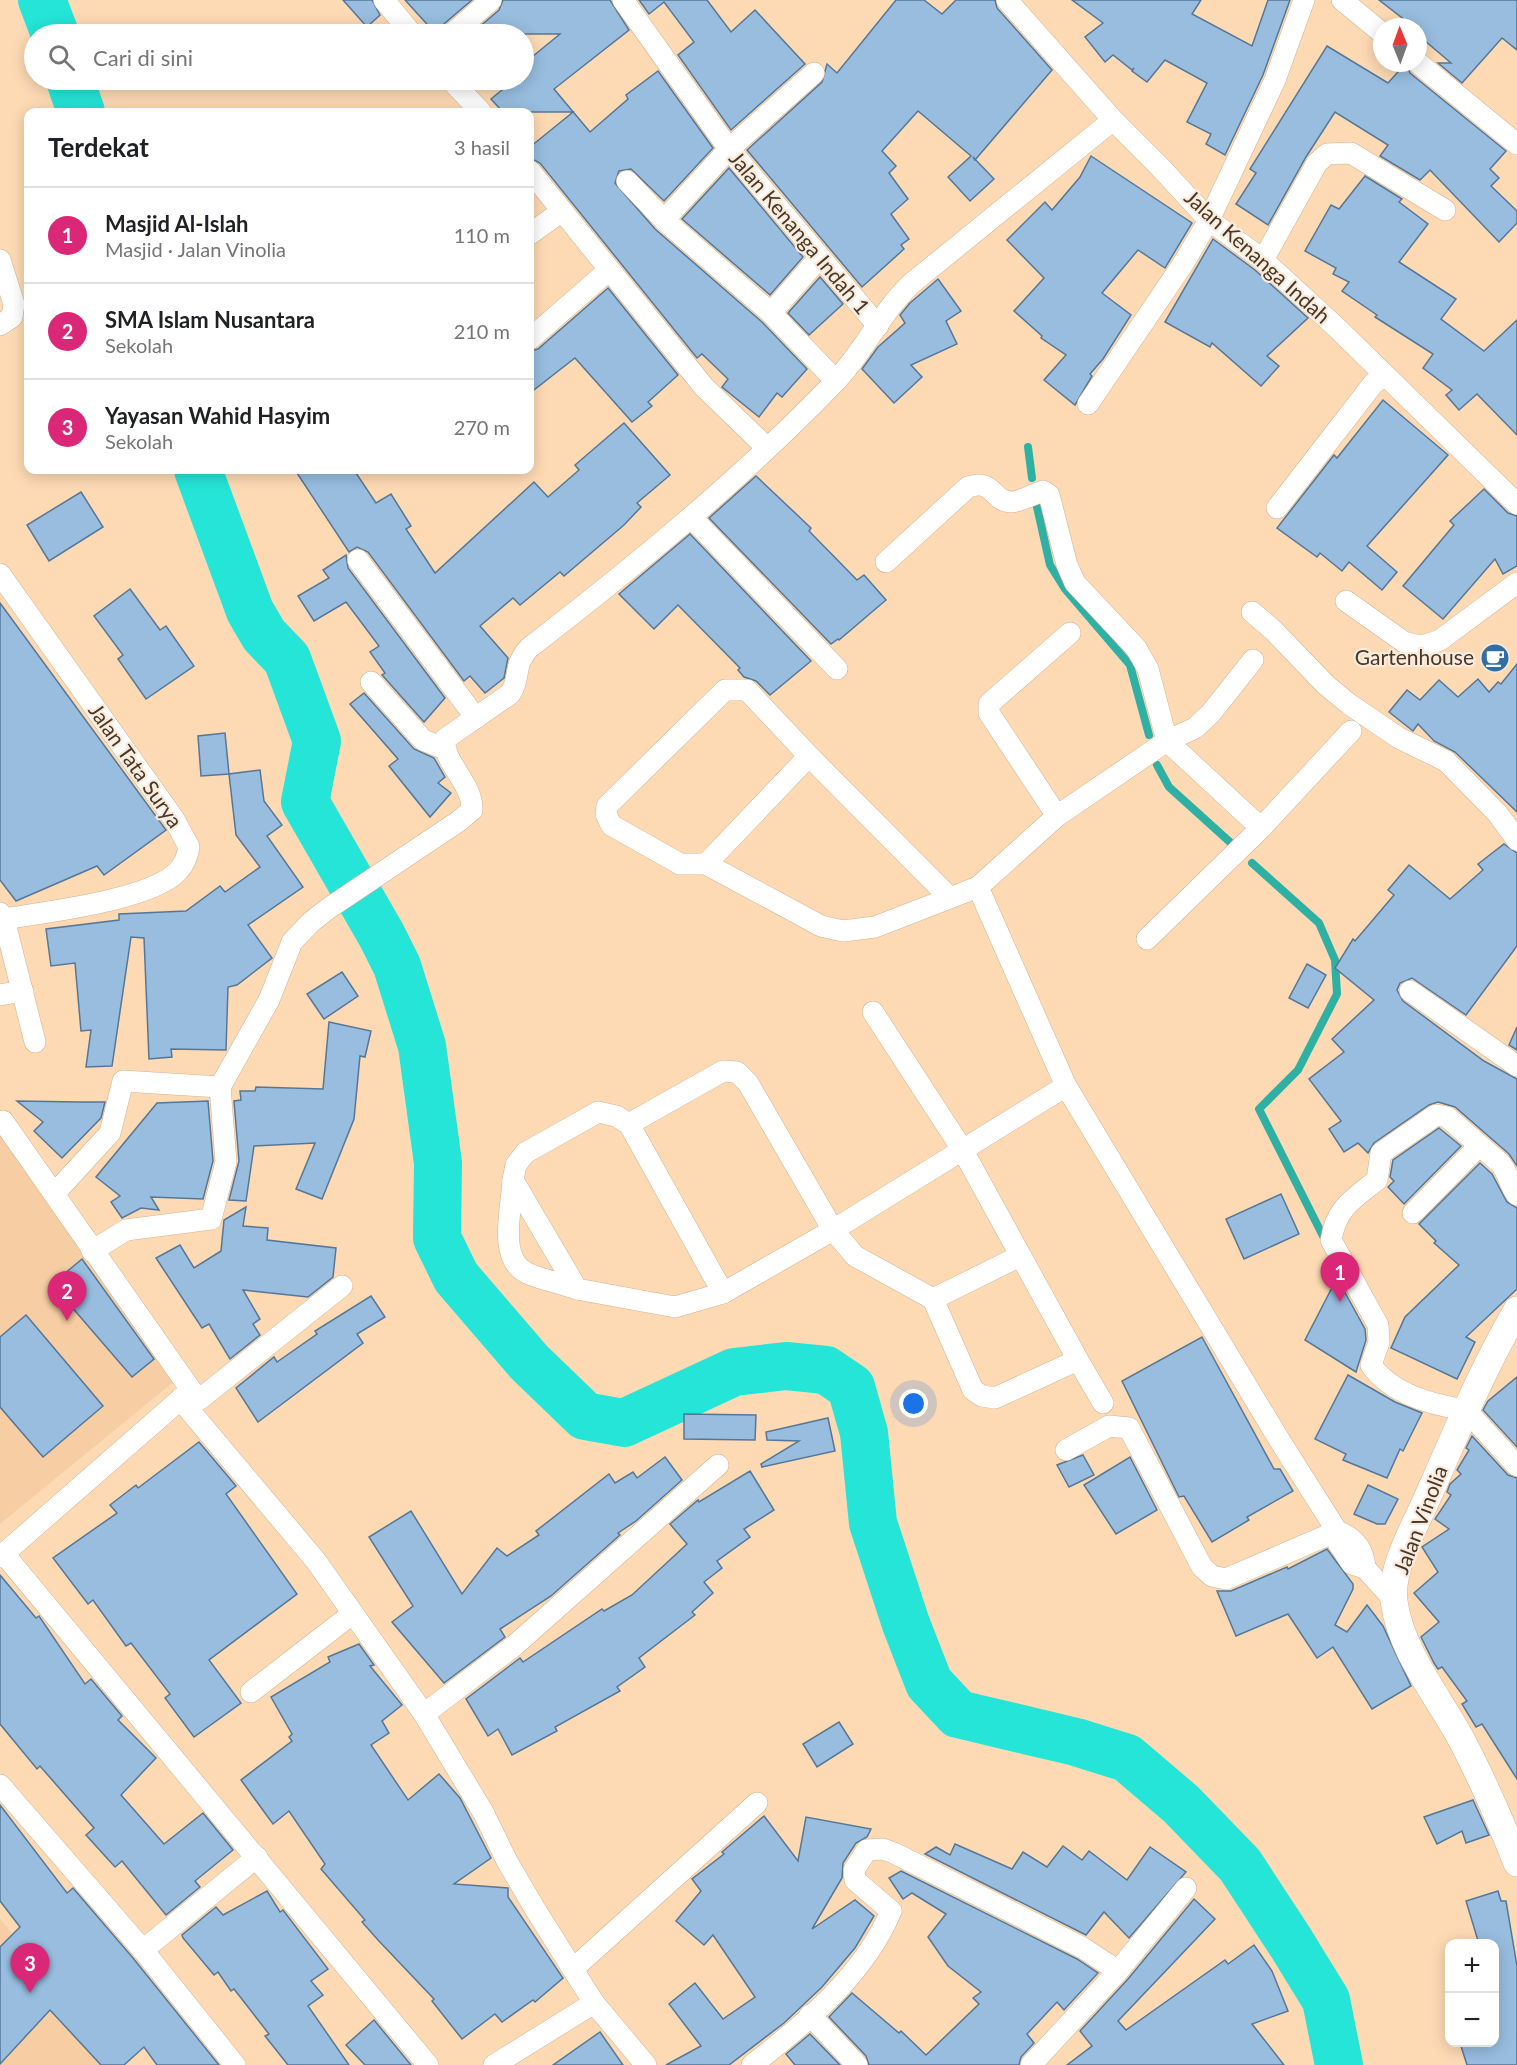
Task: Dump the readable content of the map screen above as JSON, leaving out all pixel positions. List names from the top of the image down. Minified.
{"streets":{"street":["Jalan Kenanga Indah 1","Jalan Kenanga Indah","Jalan Tata Surya","Jalan Vinolia"]},"crossings":[["Jalan Kenanga Indah 1","Jalan Kenanga Indah"]],"places":{"cafe":["Gartenhouse"]},"north":"top","page":{"search":"Cari di sini","heading":["Terdekat","3 hasil"],"list":[{"mark":"1","name":"Masjid Al-Islah","note":"Masjid · Jalan Vinolia","value":"110 m"},{"mark":"2","name":"SMA Islam Nusantara","note":"Sekolah","value":"210 m"},{"mark":"3","name":"Yayasan Wahid Hasyim","note":"Sekolah","value":"270 m"}],"pins":["1","2","3"],"map_buttons":["+","−"]}}
